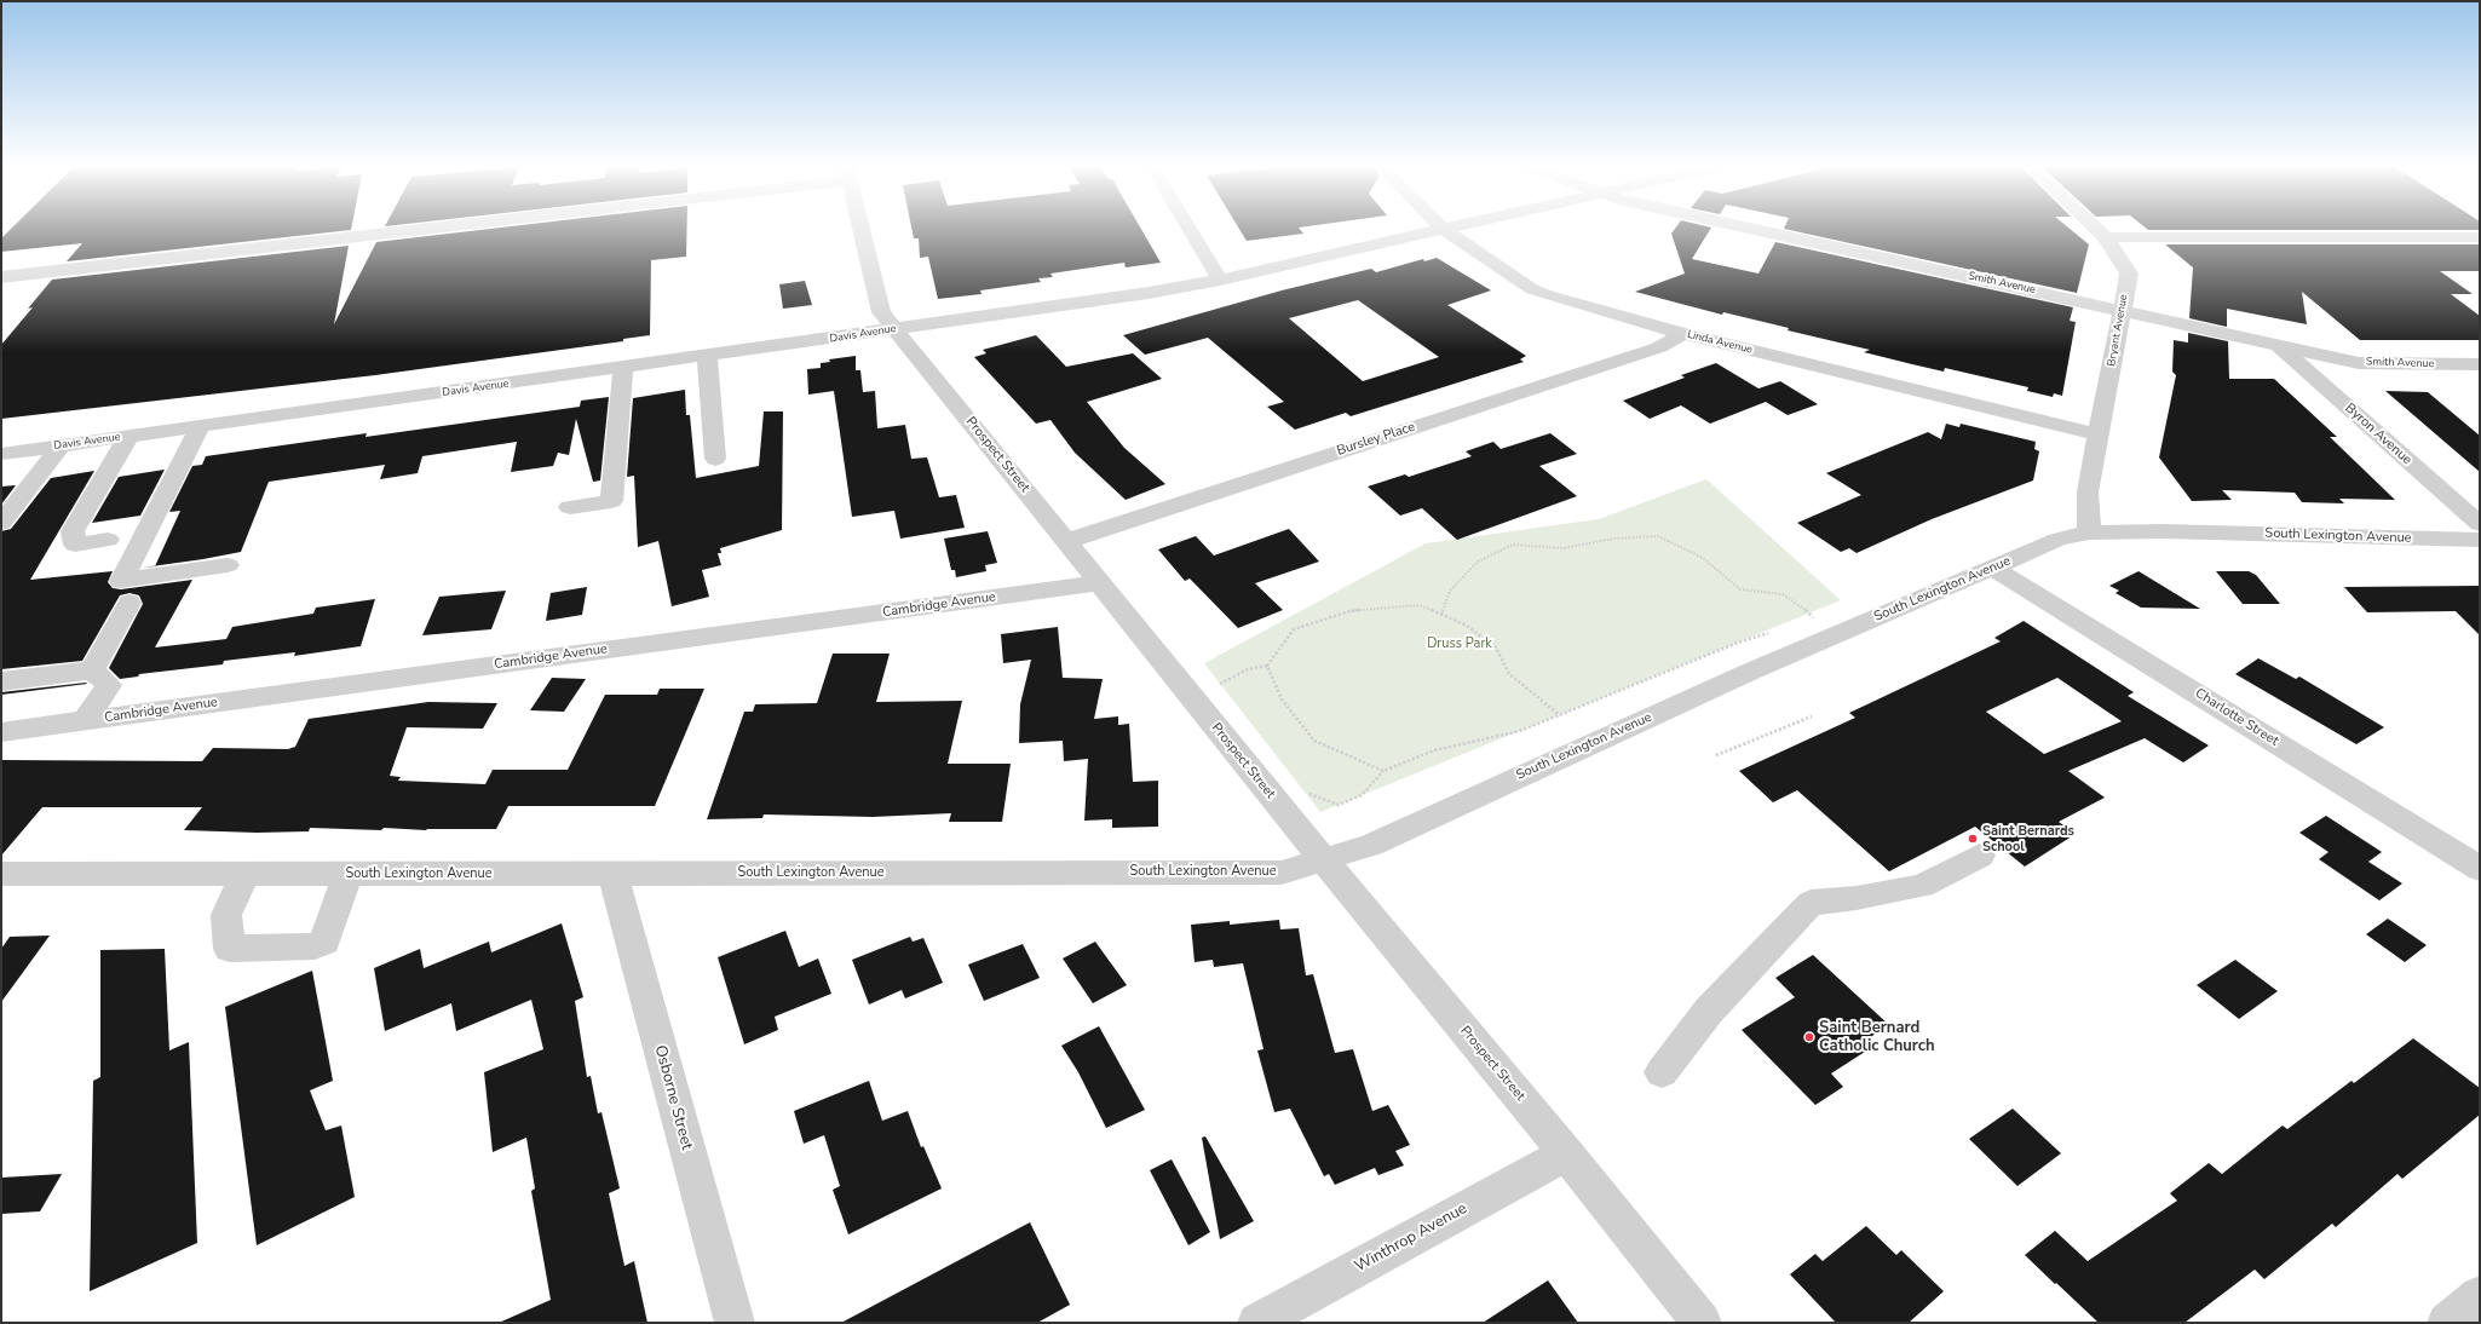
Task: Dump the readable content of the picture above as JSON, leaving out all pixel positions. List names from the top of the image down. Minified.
{"streets":{"street":["Smith Avenue","Bryant Avenue","Davis Avenue","Linda Avenue","Byron Avenue","Bursley Place","Prospect Street","South Lexington Avenue","Cambridge Avenue","Charlotte Street","Osborne Street","Winthrop Avenue"]},"crossings":[["Smith Avenue","Bryant Avenue"],["Smith Avenue","Byron Avenue"],["Bryant Avenue","Linda Avenue"],["Bryant Avenue","South Lexington Avenue"],["Davis Avenue","Prospect Street"],["Linda Avenue","Bursley Place"],["Bursley Place","Prospect Street"],["Prospect Street","South Lexington Avenue"],["Prospect Street","Cambridge Avenue"],["Prospect Street","Winthrop Avenue"],["South Lexington Avenue","Charlotte Street"],["South Lexington Avenue","Osborne Street"]],"parks":["Druss Park"],"places":["Saint Bernards School","Saint Bernard Catholic Church"]}
